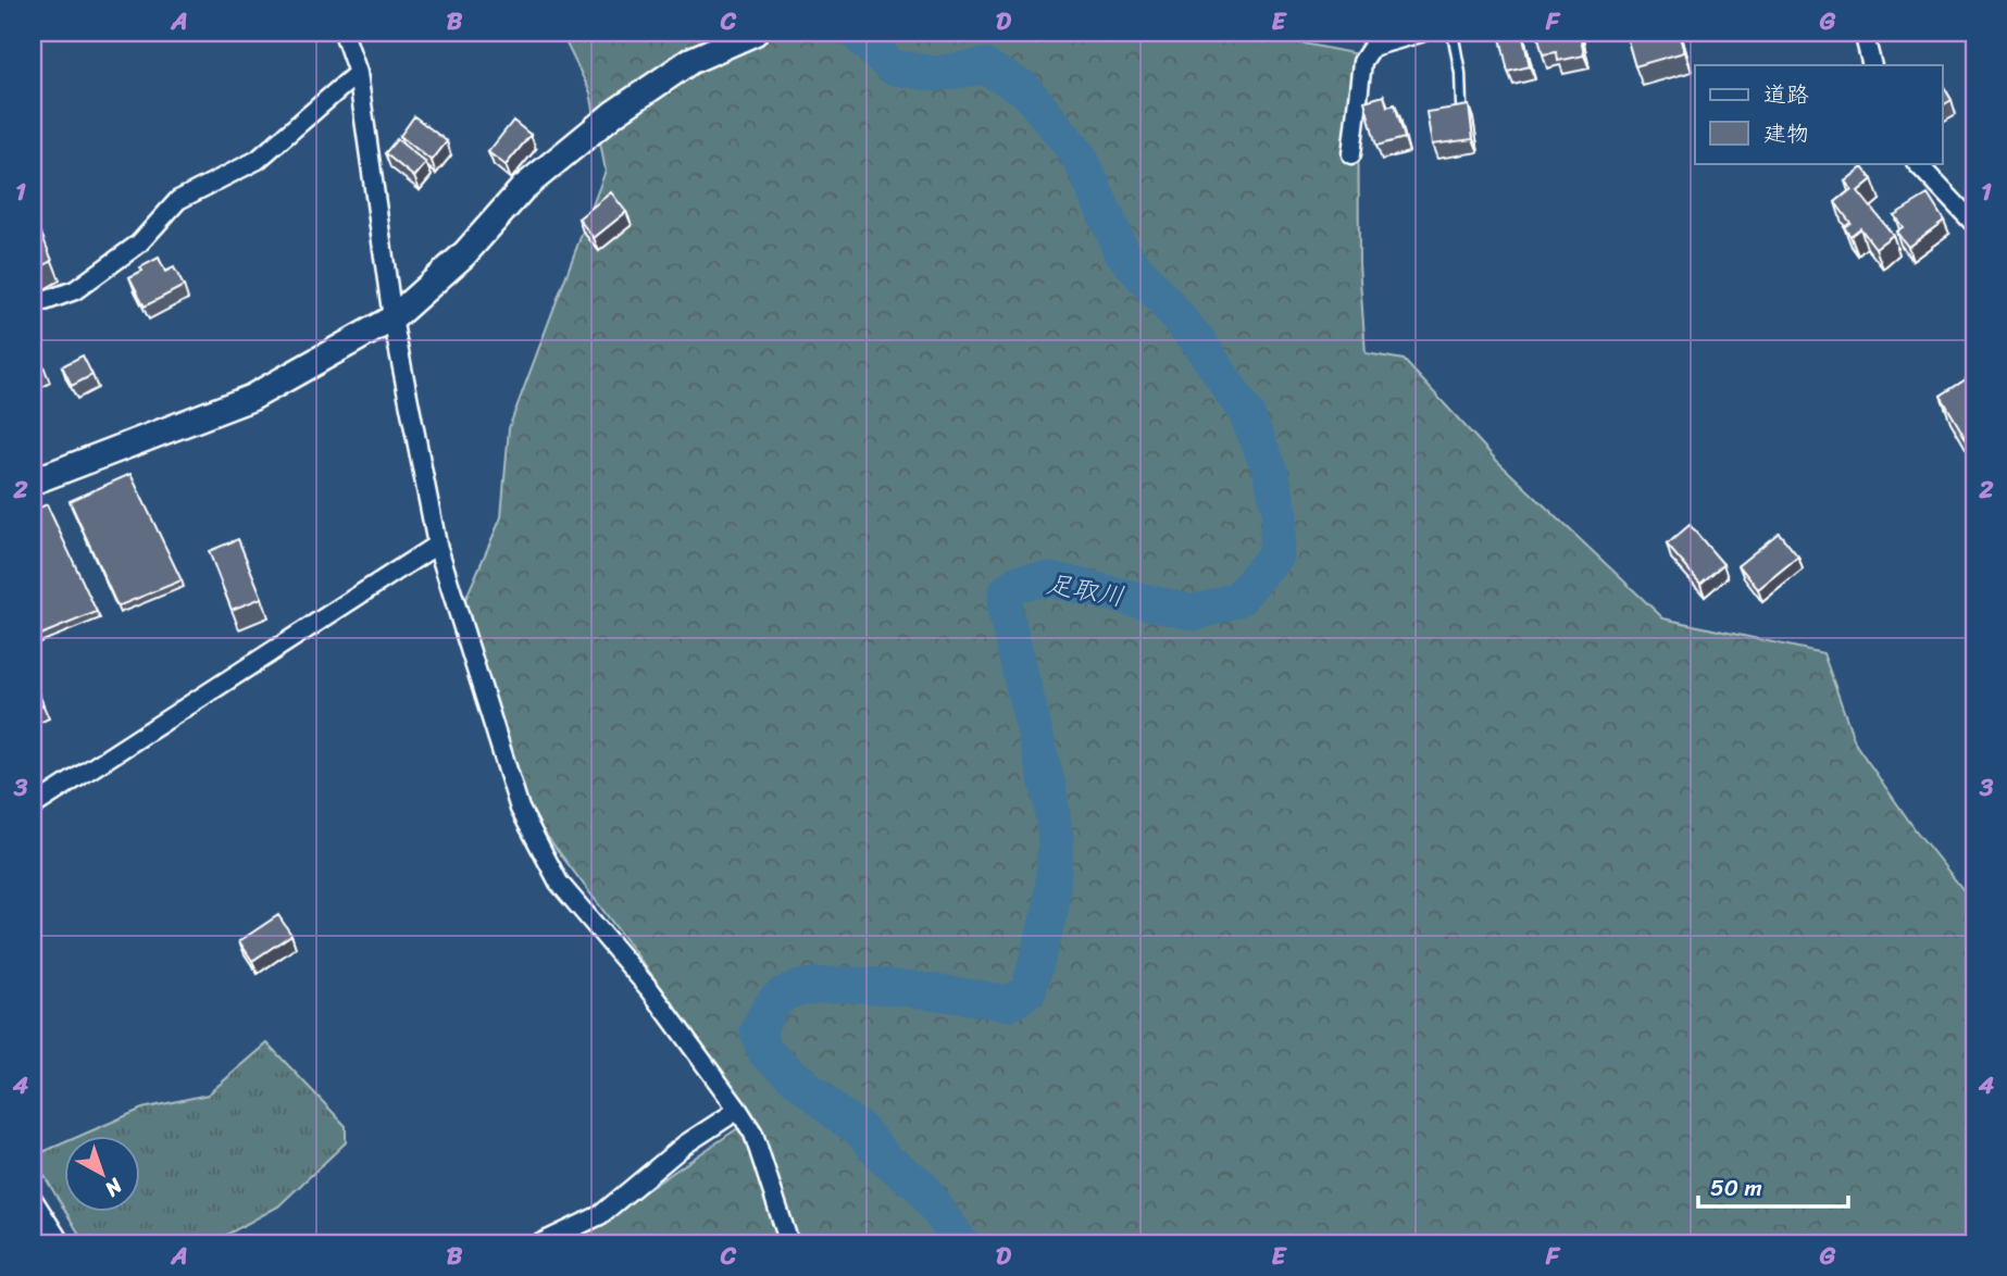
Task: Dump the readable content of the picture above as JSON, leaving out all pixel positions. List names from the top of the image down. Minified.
{"water":["足取川"],"legend":["道路","建物"],"scale_bar":"50 m","north":"bottom right","grid":{"columns":["A","B","C","D","E","F","G"],"rows":["1","2","3","4"]}}
